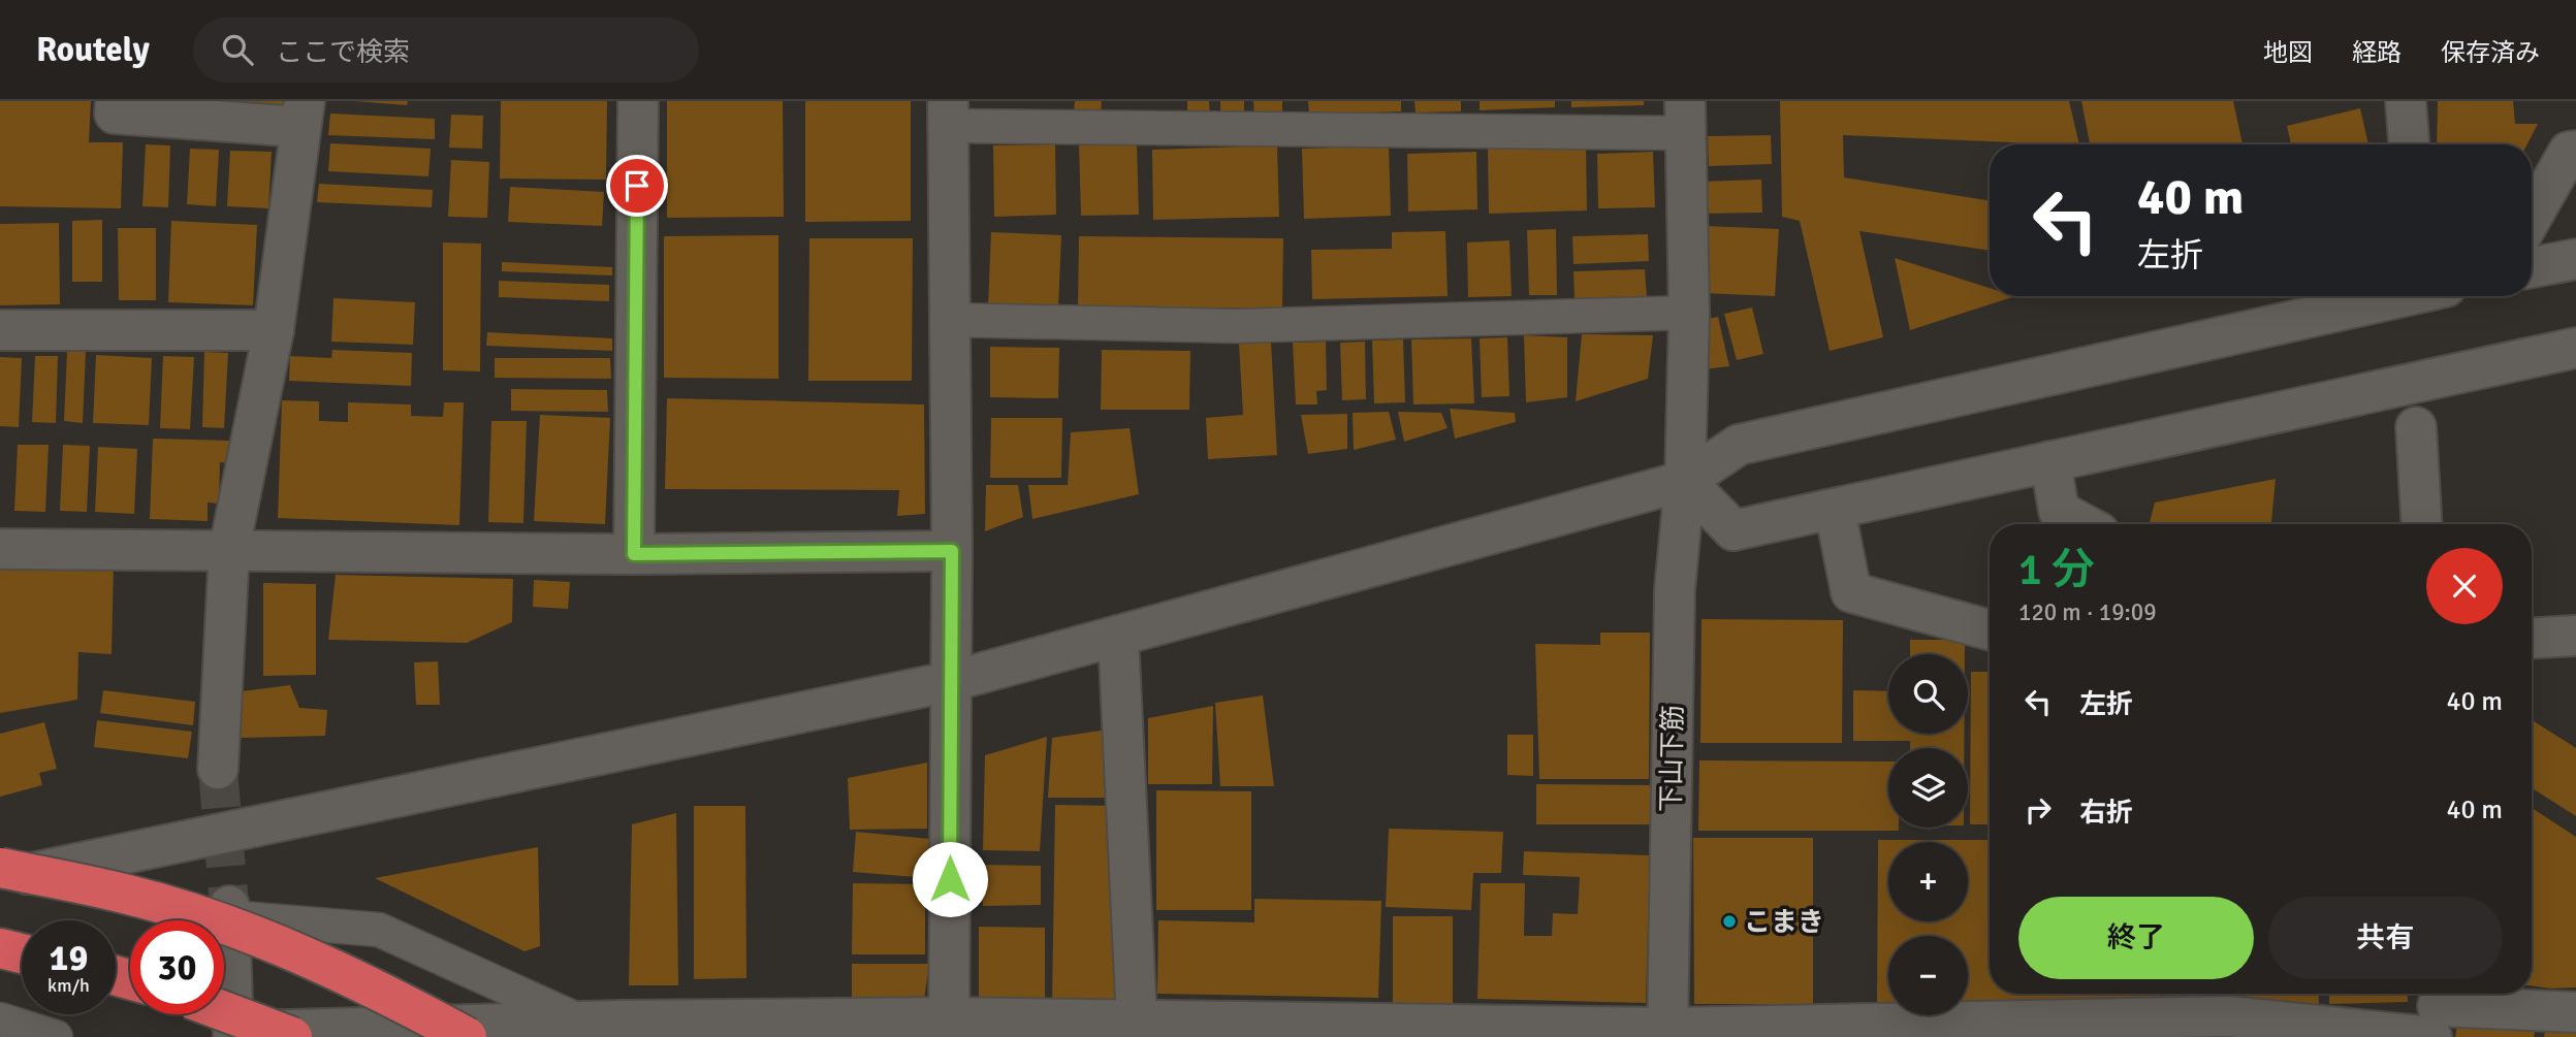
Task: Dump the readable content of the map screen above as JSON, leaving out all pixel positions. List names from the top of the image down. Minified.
{"streets":{"street":["下山下筋"]},"places":["こまき"],"page":{"header":"Routely","search":"ここで検索","nav":["地図","経路","保存済み"],"turn":["40 m","左折"],"heading":["1 分","120 m · 19:09"],"list":[{"name":"左折","value":"40 m"},{"name":"右折","value":"40 m"}],"map_buttons":["+","−"],"buttons":["終了","共有"],"speed":"19 km/h","limit":"30"}}
